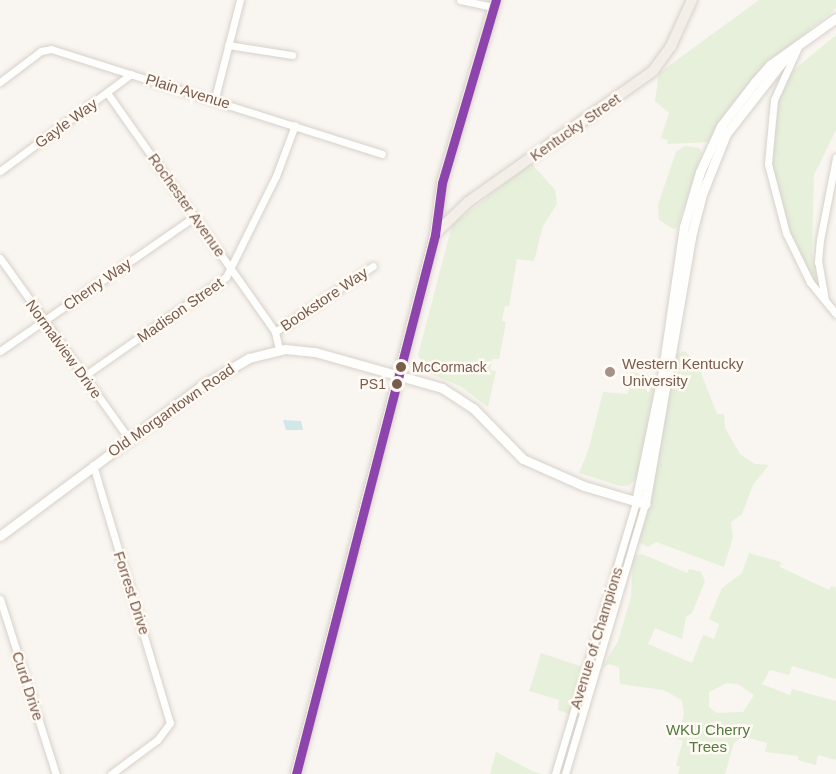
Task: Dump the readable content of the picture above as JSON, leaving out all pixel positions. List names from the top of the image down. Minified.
{"streets":{"main road":["Kentucky Street"],"street":["Plain Avenue","Gayle Way","Rochester Avenue","Cherry Way","Bookstore Way","Madison Street","Normalview Drive","Old Morgantown Road","Forrest Drive","Avenue of Champions","Curd Drive"]},"crossings":[["Plain Avenue","Gayle Way"],["Plain Avenue","Madison Street"],["Gayle Way","Rochester Avenue"],["Rochester Avenue","Cherry Way"],["Rochester Avenue","Bookstore Way"],["Rochester Avenue","Madison Street"],["Rochester Avenue","Old Morgantown Road"],["Cherry Way","Normalview Drive"],["Madison Street","Normalview Drive"],["Normalview Drive","Old Morgantown Road"],["Old Morgantown Road","Forrest Drive"],["Old Morgantown Road","Avenue of Champions"]],"parks":["WKU Cherry Trees"],"places":["McCormack","Western Kentucky University","PS1"]}
